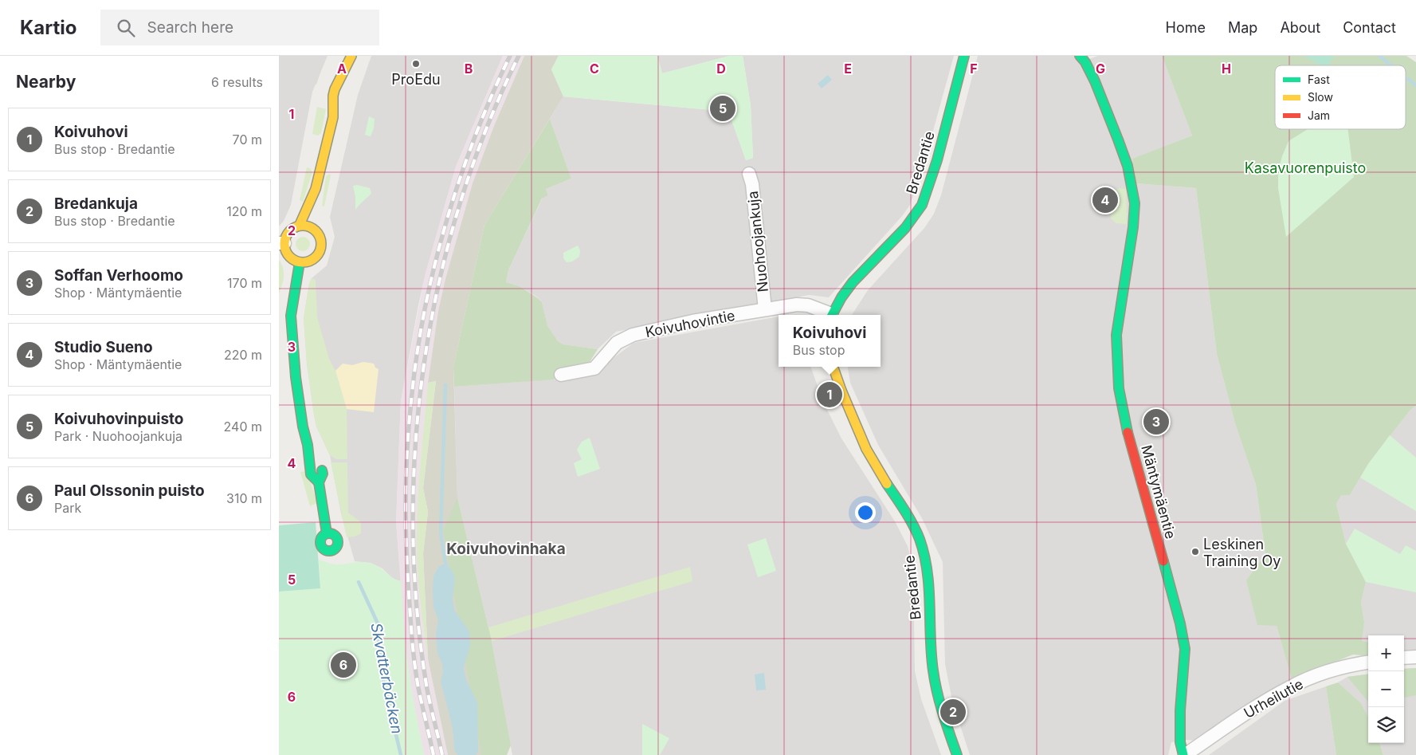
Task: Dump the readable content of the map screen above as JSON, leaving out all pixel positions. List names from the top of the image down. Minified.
{"streets":{"street":["Bredantie","Nuohoojankuja","Koivuhovintie","Mäntymäentie","Urheilutie"]},"crossings":[["Nuohoojankuja","Koivuhovintie"],["Mäntymäentie","Urheilutie"]],"districts":["Koivuhovinhaka"],"water":["Skvatterbäcken"],"parks":["Kasavuorenpuisto"],"places":["ProEdu","Leskinen Training Oy"],"legend":["Fast","Slow","Jam"],"page":{"header":"Kartio","search":"Search here","nav":["Home","Map","About","Contact"],"heading":["Nearby","6 results"],"pins":["5","4","1","3","6","2"],"list":[{"mark":"1","name":"Koivuhovi","note":"Bus stop · Bredantie","value":"70 m"},{"mark":"2","name":"Bredankuja","note":"Bus stop · Bredantie","value":"120 m"},{"mark":"3","name":"Soffan Verhoomo","note":"Shop · Mäntymäentie","value":"170 m"},{"mark":"4","name":"Studio Sueno","note":"Shop · Mäntymäentie","value":"220 m"},{"mark":"5","name":"Koivuhovinpuisto","note":"Park · Nuohoojankuja","value":"240 m"},{"mark":"6","name":"Paul Olssonin puisto","note":"Park","value":"310 m"}],"popup":["Koivuhovi","Bus stop"],"map_buttons":["+","−"]},"grid":{"columns":["A","B","C","D","E","F","G","H"],"rows":["1","2","3","4","5","6"]}}
